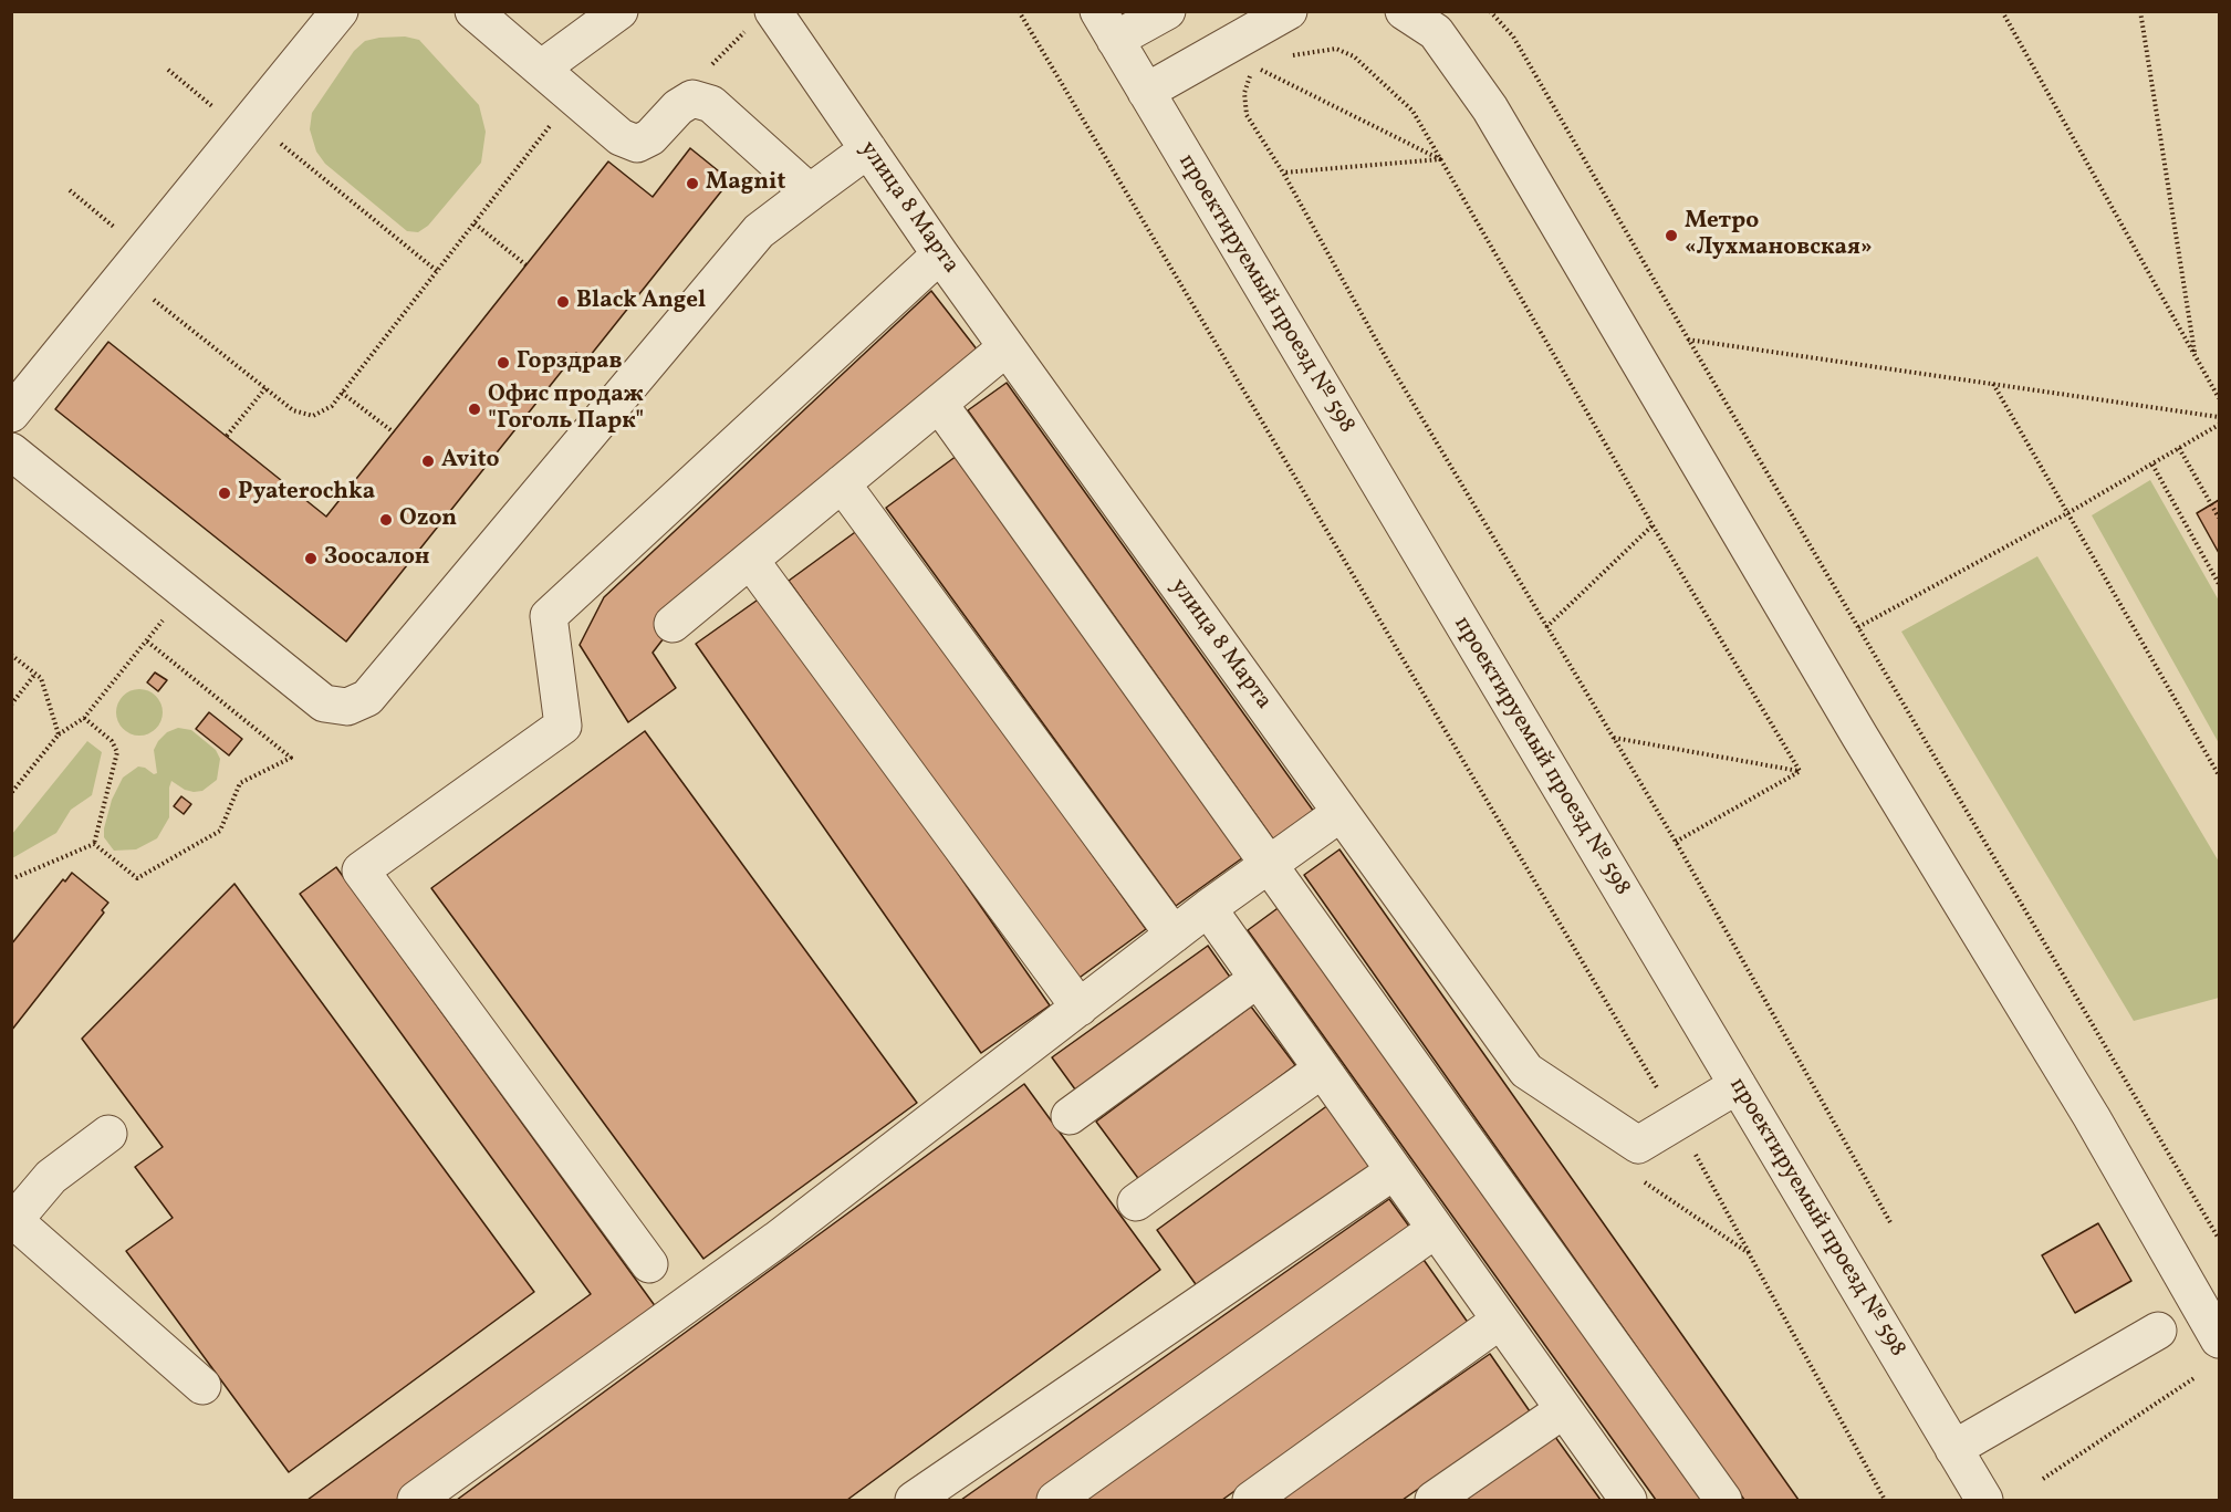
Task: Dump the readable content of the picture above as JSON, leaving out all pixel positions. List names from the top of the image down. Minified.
{"streets":{"street":["улица 8 Марта","проектируемый проезд № 598"]},"crossings":[["улица 8 Марта","проектируемый проезд № 598"]],"places":["Magnit","Метро «Лухмановская»","Black Angel","Горздрав","Офис продаж \"Гоголь Парк\"","Avito","Pyaterochka","Ozon","Зоосалон"]}
